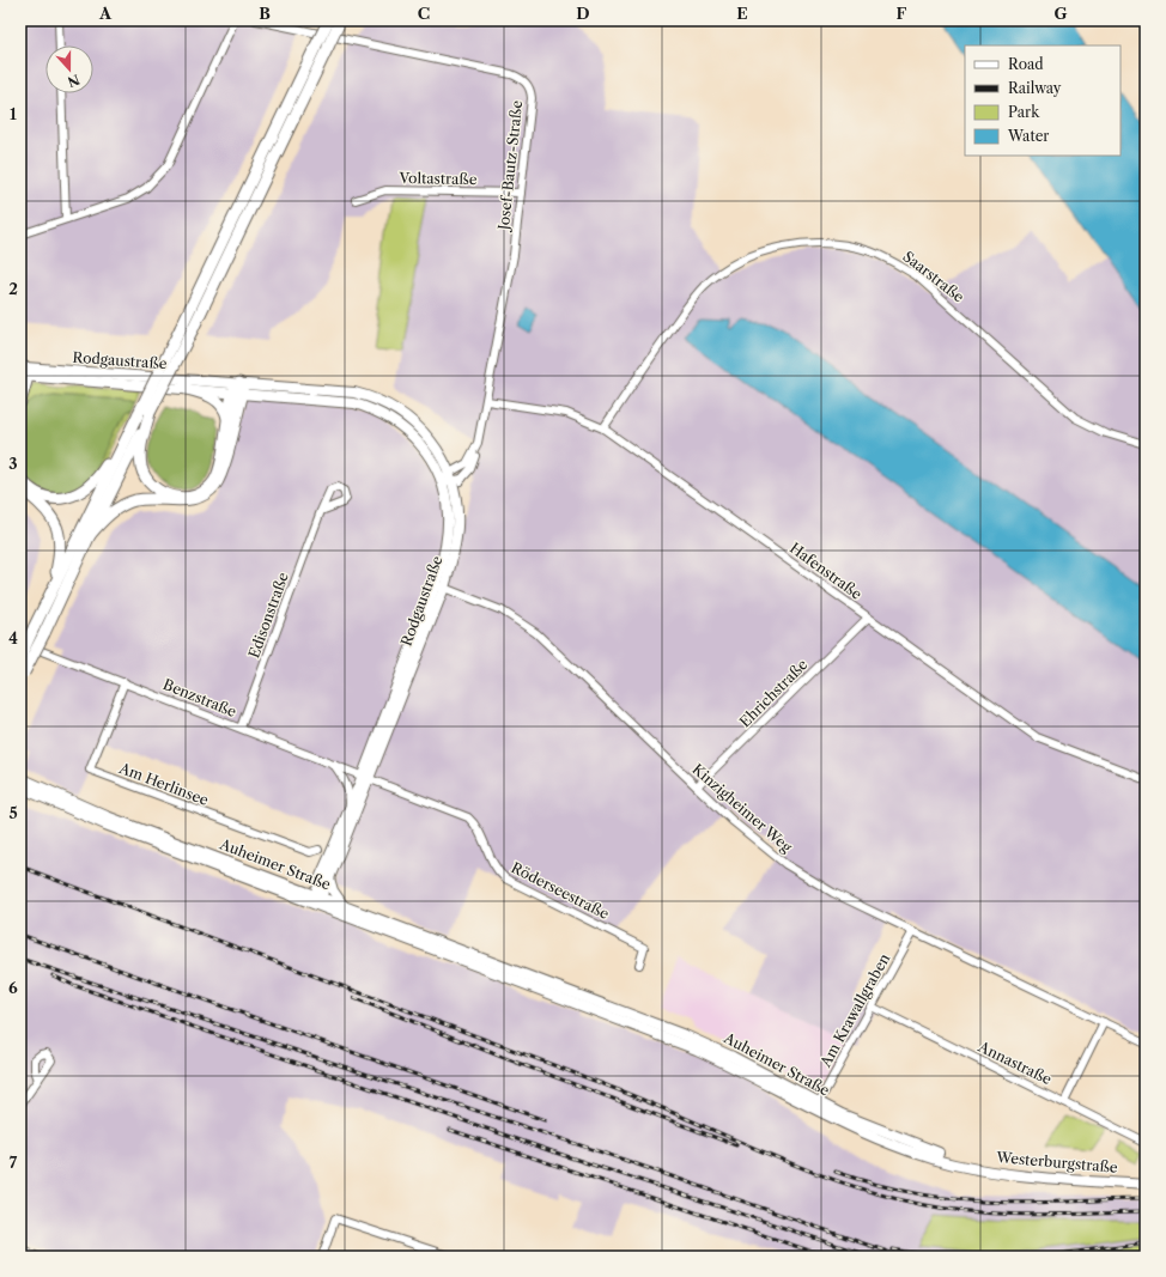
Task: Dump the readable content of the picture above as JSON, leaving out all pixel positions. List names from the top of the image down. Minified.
{"streets":{"main road":["Rodgaustraße","Auheimer Straße","Westerburgstraße"],"street":["Josef-Bautz-Straße","Voltastraße","Saarstraße","Hafenstraße","Edisonstraße","Ehrichstraße","Benzstraße","Am Herlinsee","Kinzigheimer Weg","Röderseestraße","Am Krawallgraben","Annastraße"]},"crossings":[["Josef-Bautz-Straße","Voltastraße"],["Josef-Bautz-Straße","Rodgaustraße"],["Josef-Bautz-Straße","Hafenstraße"],["Saarstraße","Hafenstraße"],["Rodgaustraße","Benzstraße"],["Rodgaustraße","Kinzigheimer Weg"],["Rodgaustraße","Auheimer Straße"],["Rodgaustraße","Röderseestraße"],["Hafenstraße","Ehrichstraße"],["Edisonstraße","Benzstraße"],["Ehrichstraße","Kinzigheimer Weg"],["Benzstraße","Am Herlinsee"],["Benzstraße","Röderseestraße"],["Kinzigheimer Weg","Am Krawallgraben"],["Auheimer Straße","Am Krawallgraben"],["Auheimer Straße","Westerburgstraße"],["Am Krawallgraben","Annastraße"]],"legend":["Road","Railway","Park","Water"],"north":"bottom","grid":{"columns":["A","B","C","D","E","F","G"],"rows":["1","2","3","4","5","6","7"]}}
